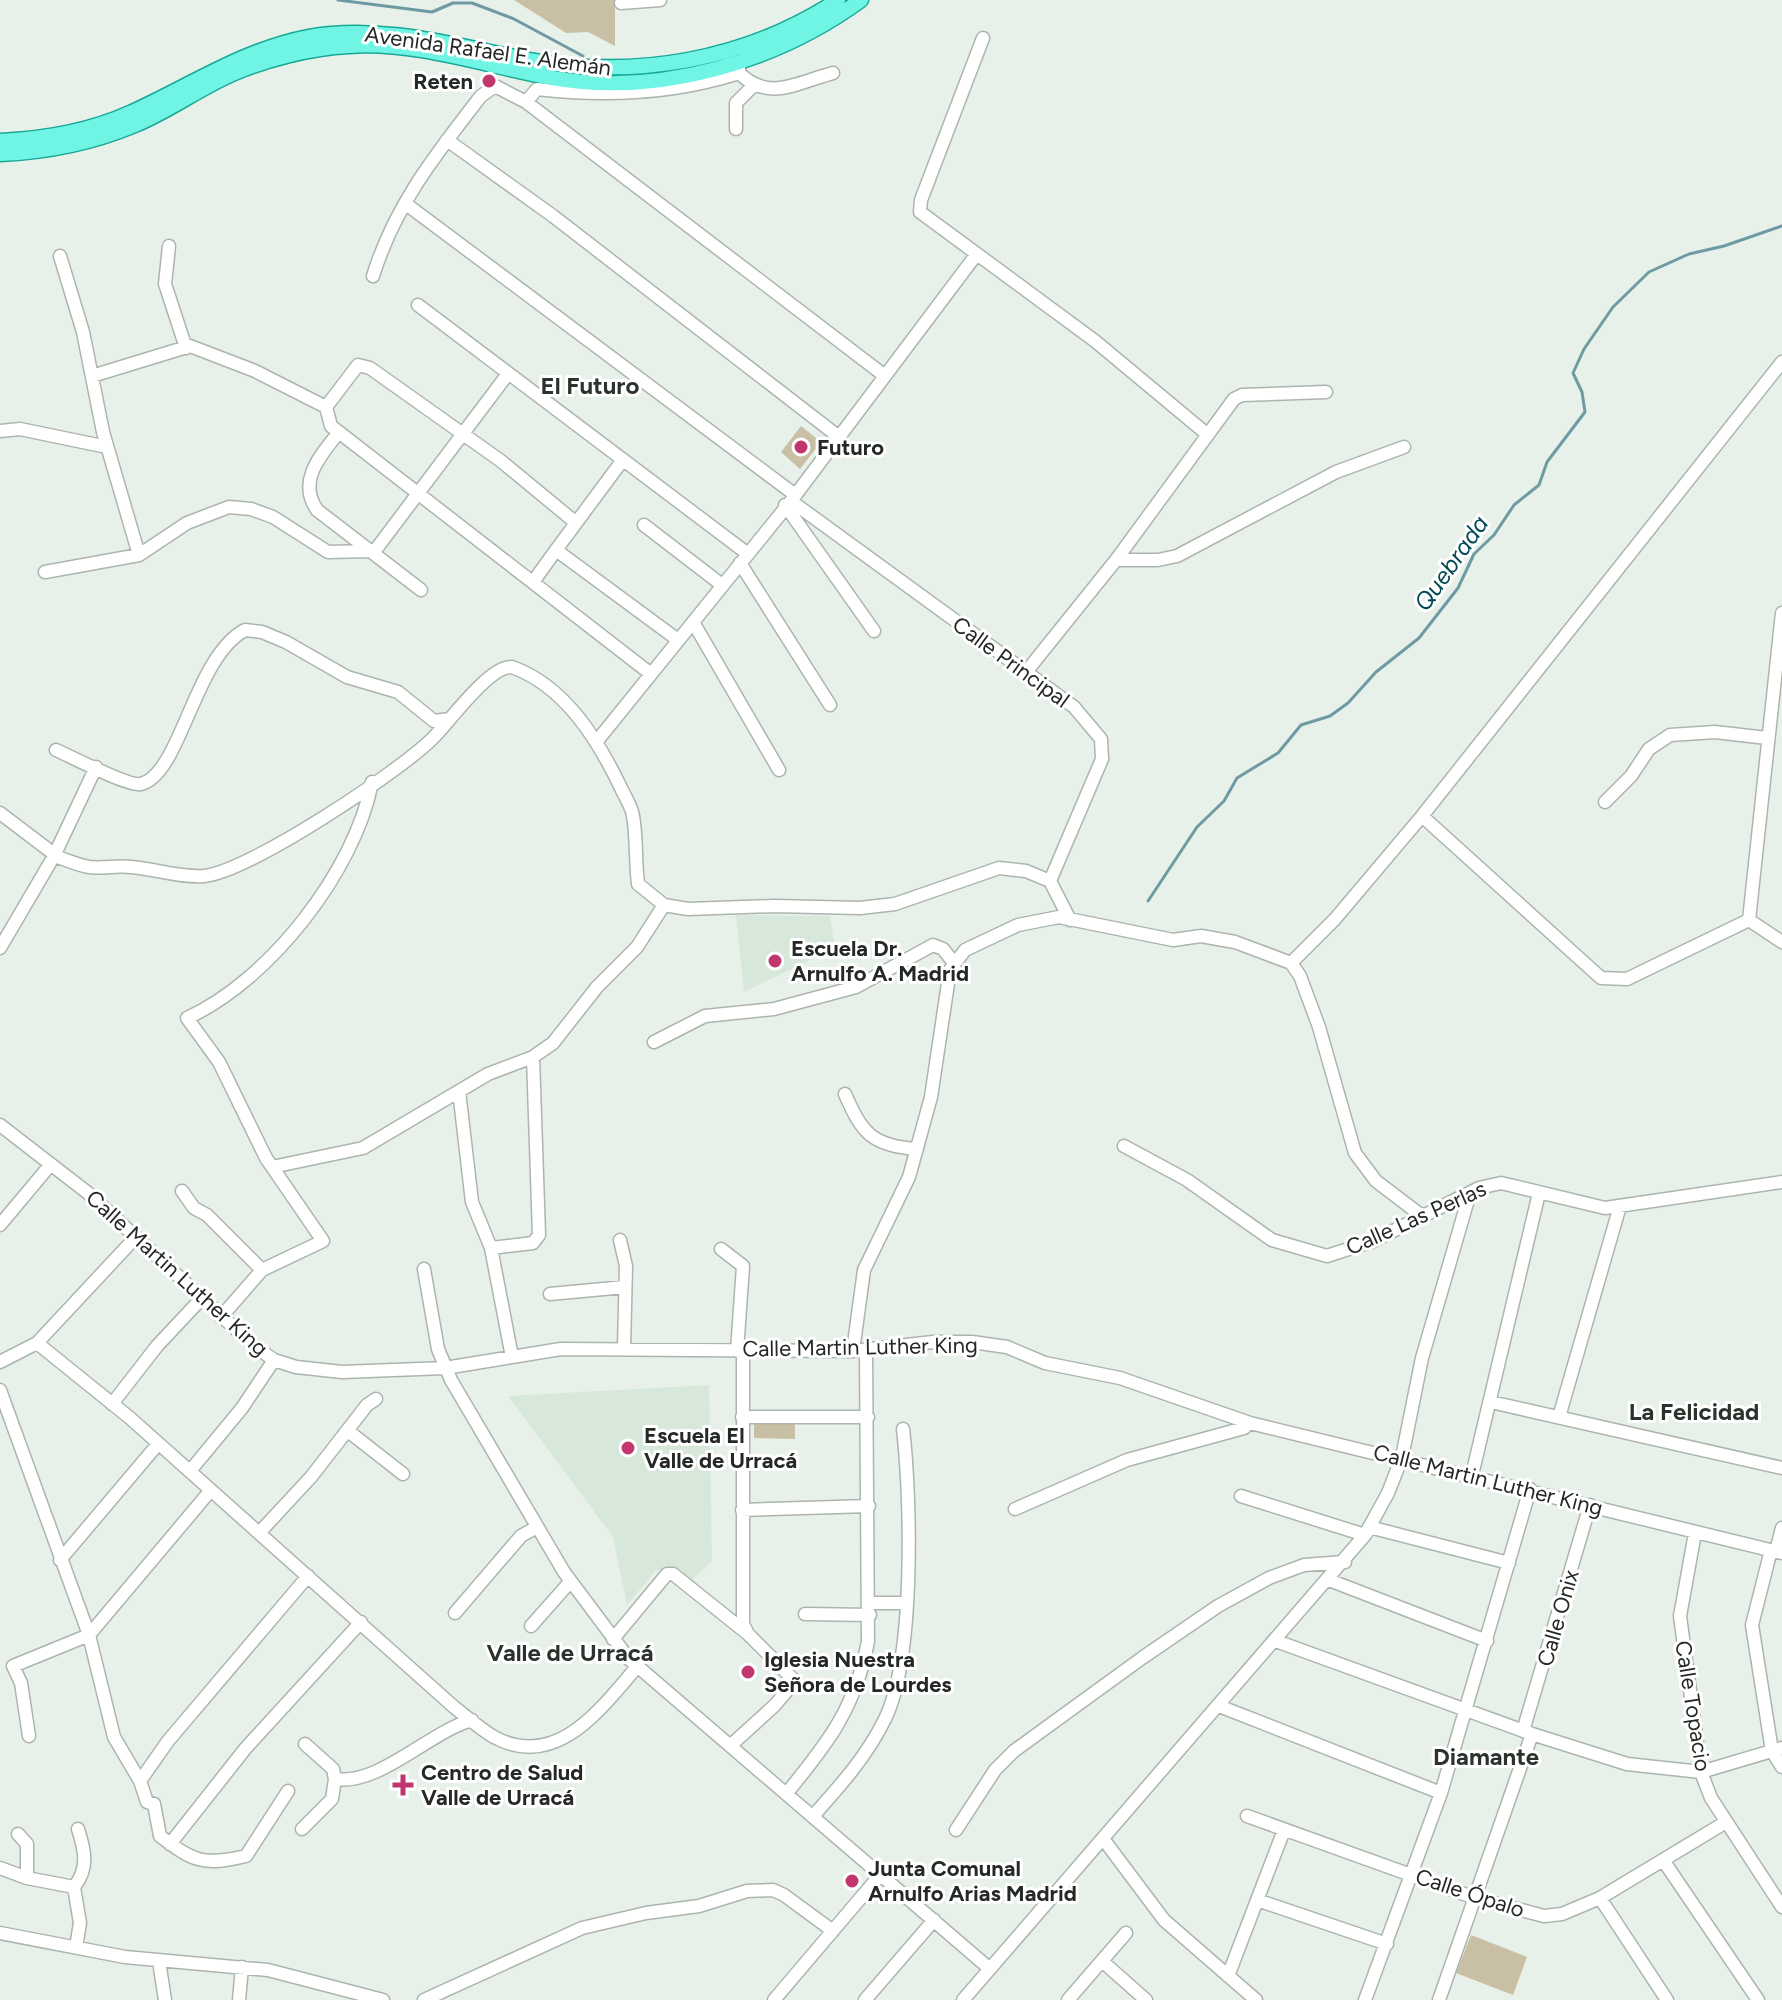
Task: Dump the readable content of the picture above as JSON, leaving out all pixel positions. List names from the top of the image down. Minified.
{"streets":{"main road":["Avenida Rafael E. Alemán"],"street":["Calle Principal","Calle Las Perlas","Calle Martin Luther King","Calle Onix","Calle Topacio","Calle Ópalo"]},"crossings":[["Calle Martin Luther King","Calle Onix"],["Calle Martin Luther King","Calle Topacio"],["Calle Onix","Calle Ópalo"],["Calle Topacio","Calle Ópalo"]],"districts":["El Futuro","La Felicidad","Valle de Urracá","Diamante"],"water":["Quebrada"],"places":{"other":["Reten","Futuro","Escuela Dr. Arnulfo A. Madrid","Escuela El Valle de Urracá","Iglesia Nuestra Señora de Lourdes","Junta Comunal Arnulfo Arias Madrid"],"health":["Centro de Salud Valle de Urracá"]}}
